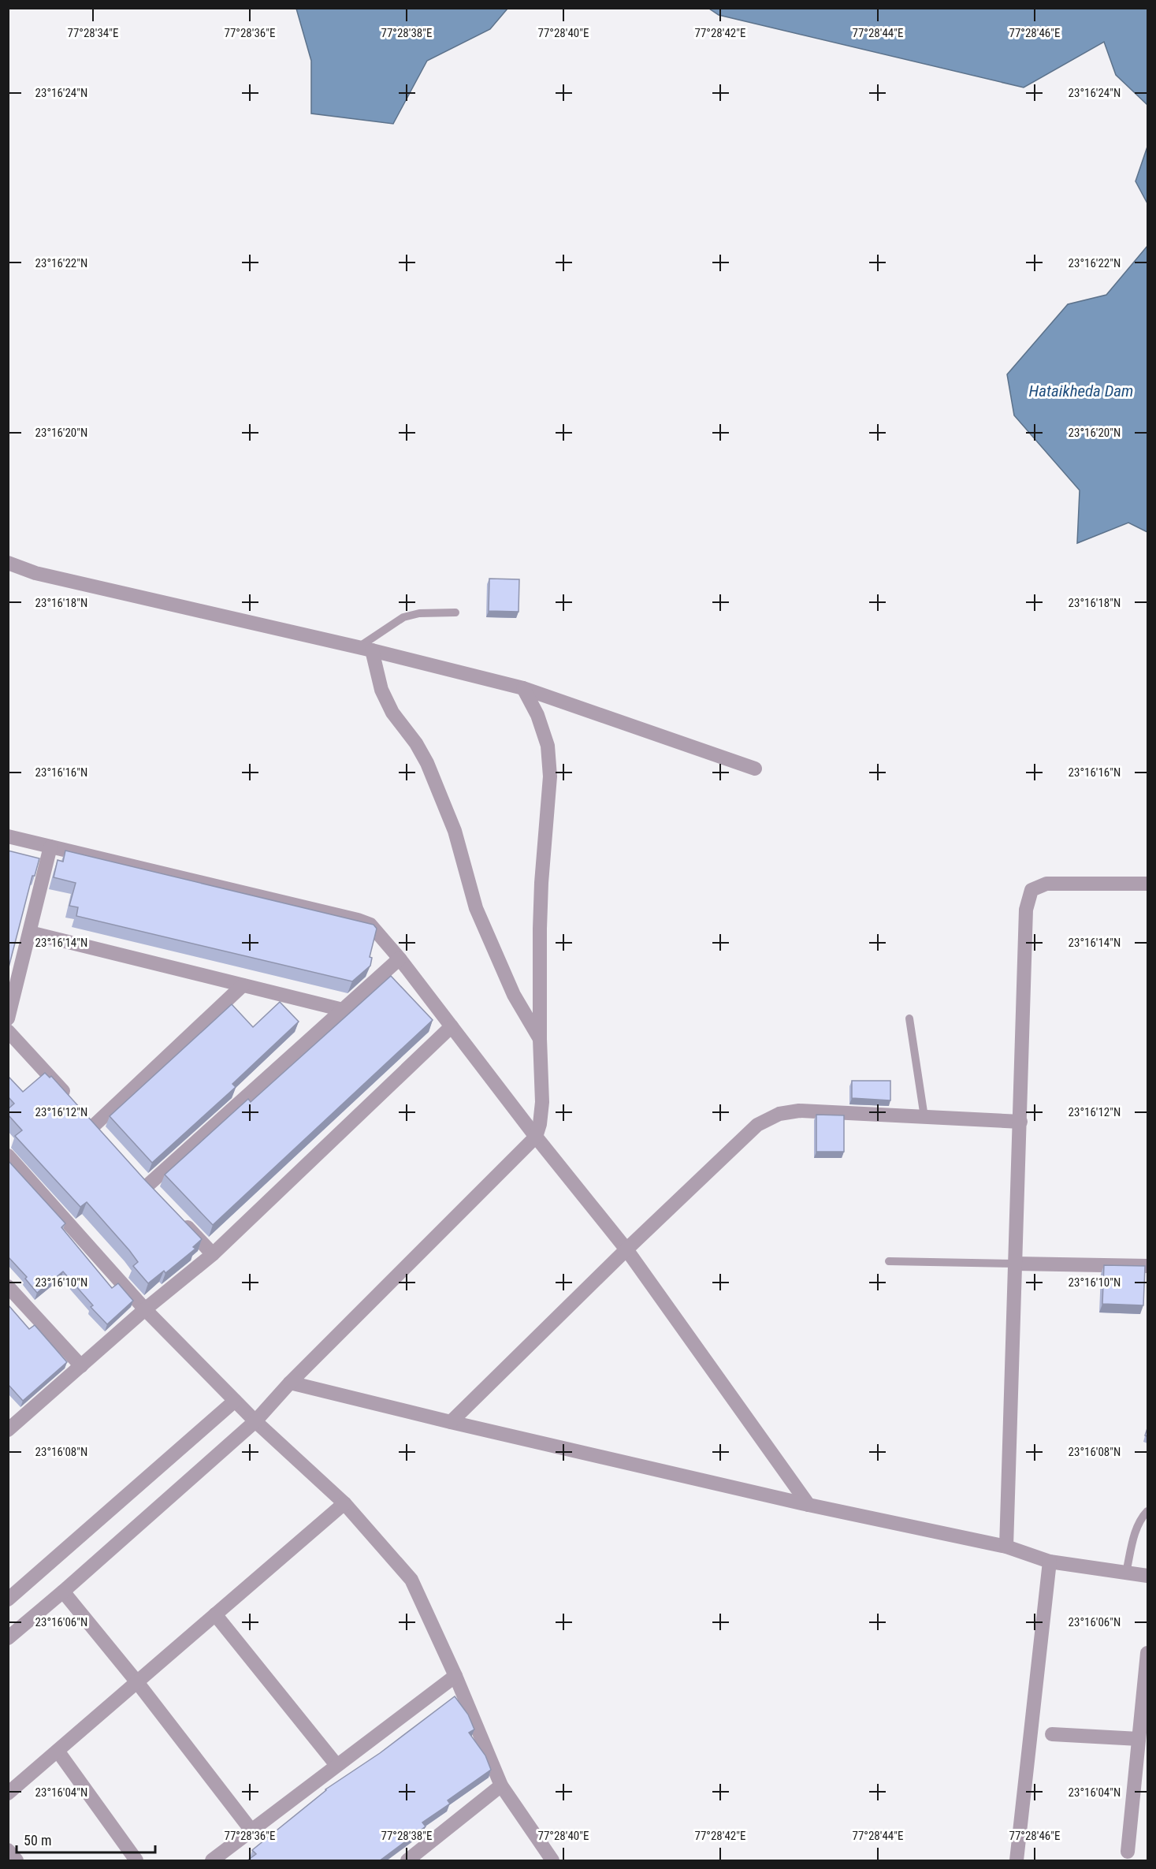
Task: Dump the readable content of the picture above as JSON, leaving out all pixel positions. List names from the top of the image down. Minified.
{"water":["Hataikheda Dam"],"scale_bar":"50 m","coordinates":["77°28'34\"E","77°28'36\"E","77°28'38\"E","77°28'40\"E","77°28'42\"E","77°28'44\"E","77°28'46\"E","23°16'24\"N","23°16'22\"N","23°16'20\"N","23°16'18\"N","23°16'16\"N","23°16'14\"N","23°16'12\"N","23°16'10\"N","23°16'08\"N","23°16'06\"N","23°16'04\"N"]}
